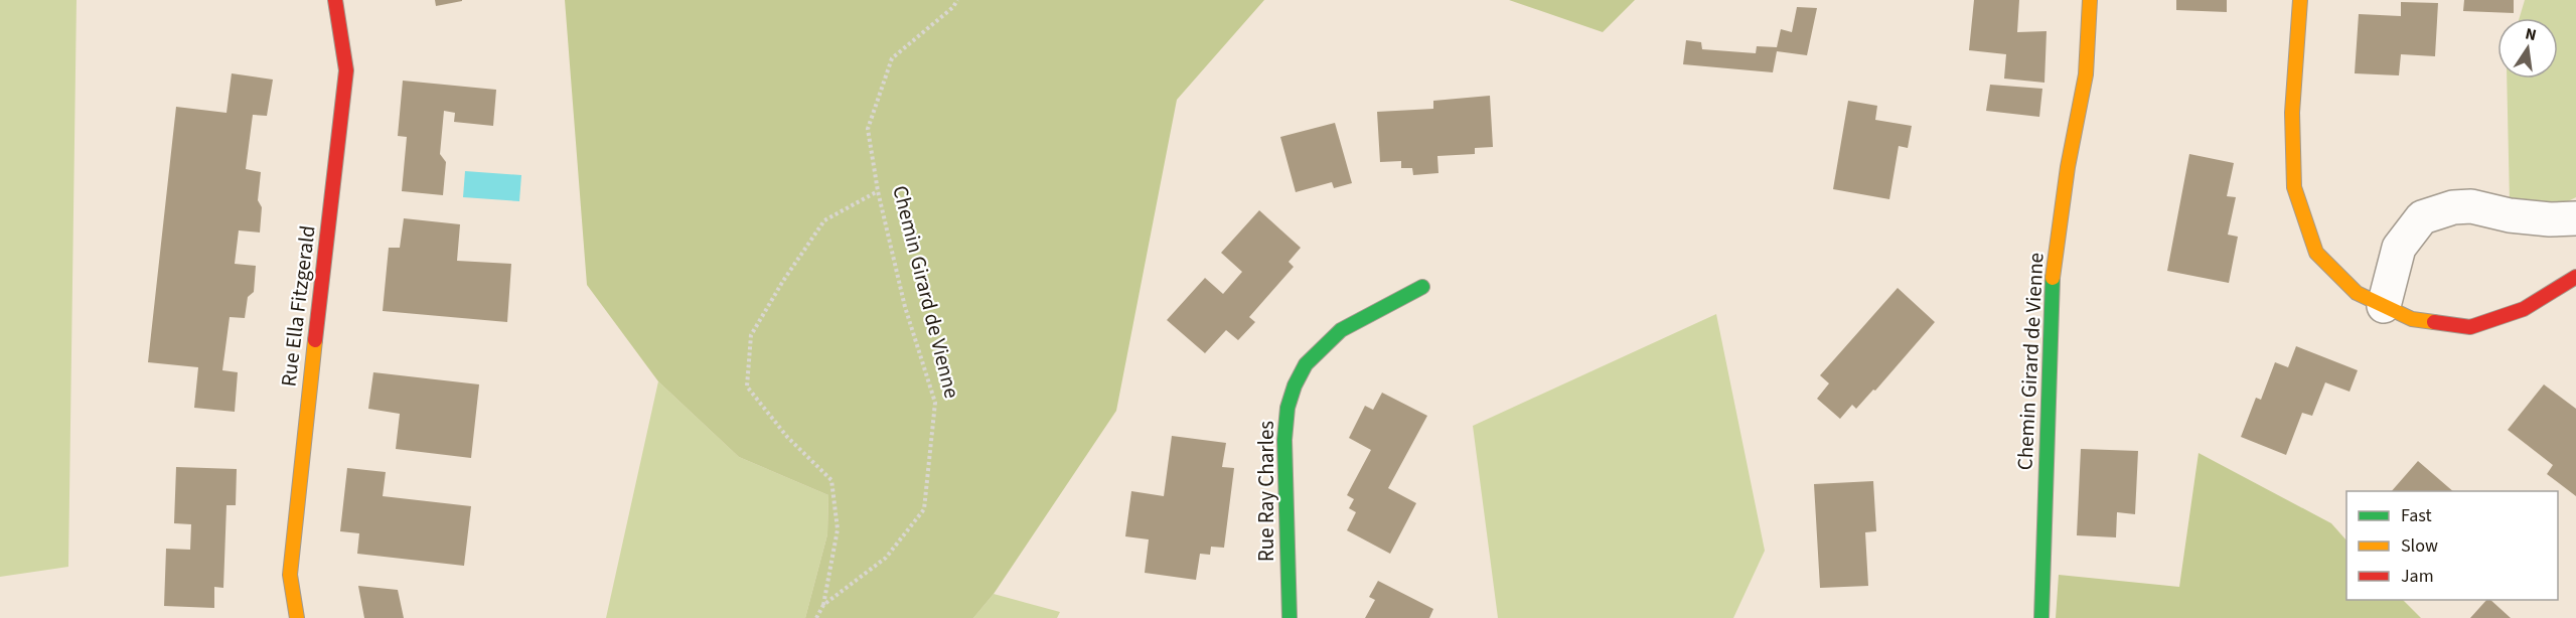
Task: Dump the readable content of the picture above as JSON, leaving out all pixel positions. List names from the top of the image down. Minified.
{"streets":{"street":["Chemin Girard de Vienne","Rue Ella Fitzgerald","Rue Ray Charles"]},"legend":["Fast","Slow","Jam"],"north":"top"}
